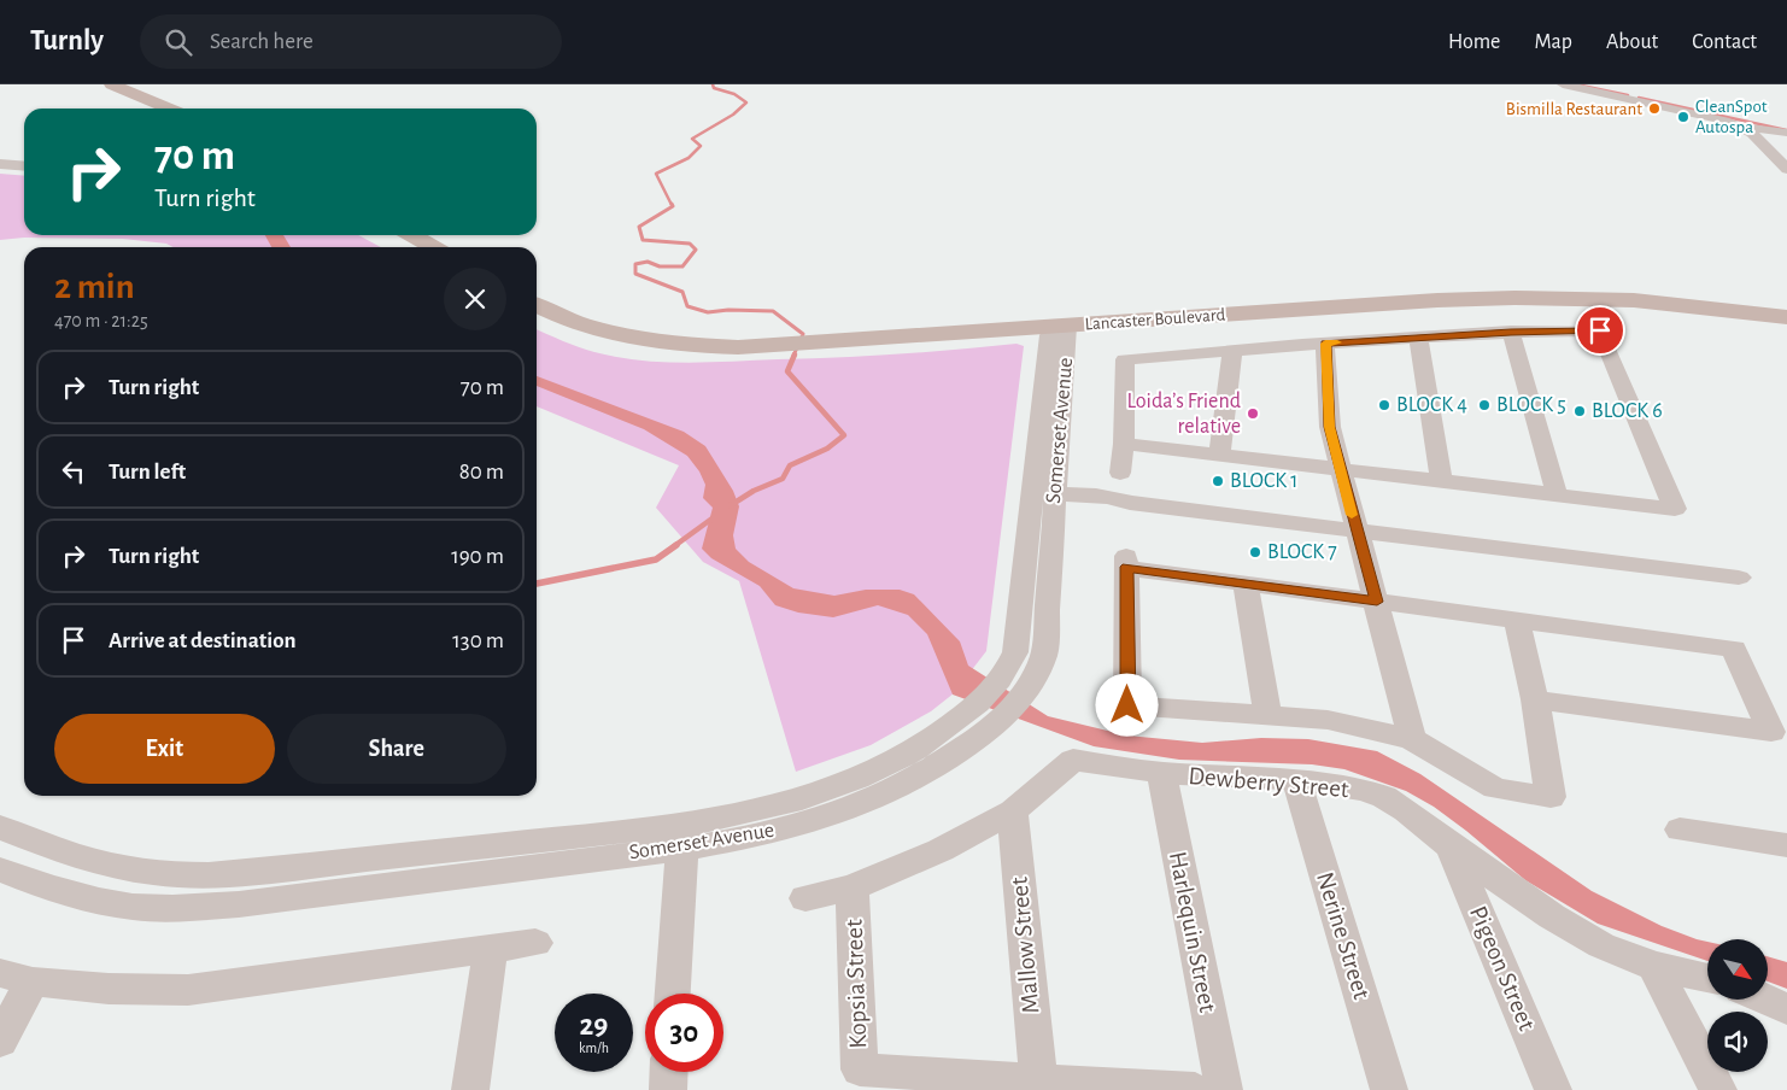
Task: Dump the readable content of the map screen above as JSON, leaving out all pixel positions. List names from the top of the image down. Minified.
{"streets":{"main road":["Lancaster Boulevard"],"street":["Somerset Avenue","Dewberry Street","Harlequin Street","Nerine Street","Mallow Street","Pigeon Street","Kopsia Street"]},"crossings":[["Lancaster Boulevard","Somerset Avenue"],["Dewberry Street","Harlequin Street"],["Dewberry Street","Nerine Street"],["Dewberry Street","Mallow Street"],["Dewberry Street","Pigeon Street"],["Dewberry Street","Kopsia Street"],["Mallow Street","Kopsia Street"]],"places":["Bismilla Restaurant","CleanSpot Autospa","BLOCK 4","BLOCK 5","BLOCK 6","Loida’s Friend relative","BLOCK 1","BLOCK 7"],"north":"bottom right","page":{"header":"Turnly","search":"Search here","nav":["Home","Map","About","Contact"],"turn":["70 m","Turn right"],"heading":["2 min","470 m · 21:25"],"list":[{"name":"Turn right","value":"70 m"},{"name":"Turn left","value":"80 m"},{"name":"Turn right","value":"190 m"},{"name":"Arrive at destination","value":"130 m"}],"buttons":["Exit","Share"],"speed":"29 km/h","limit":"30"}}
